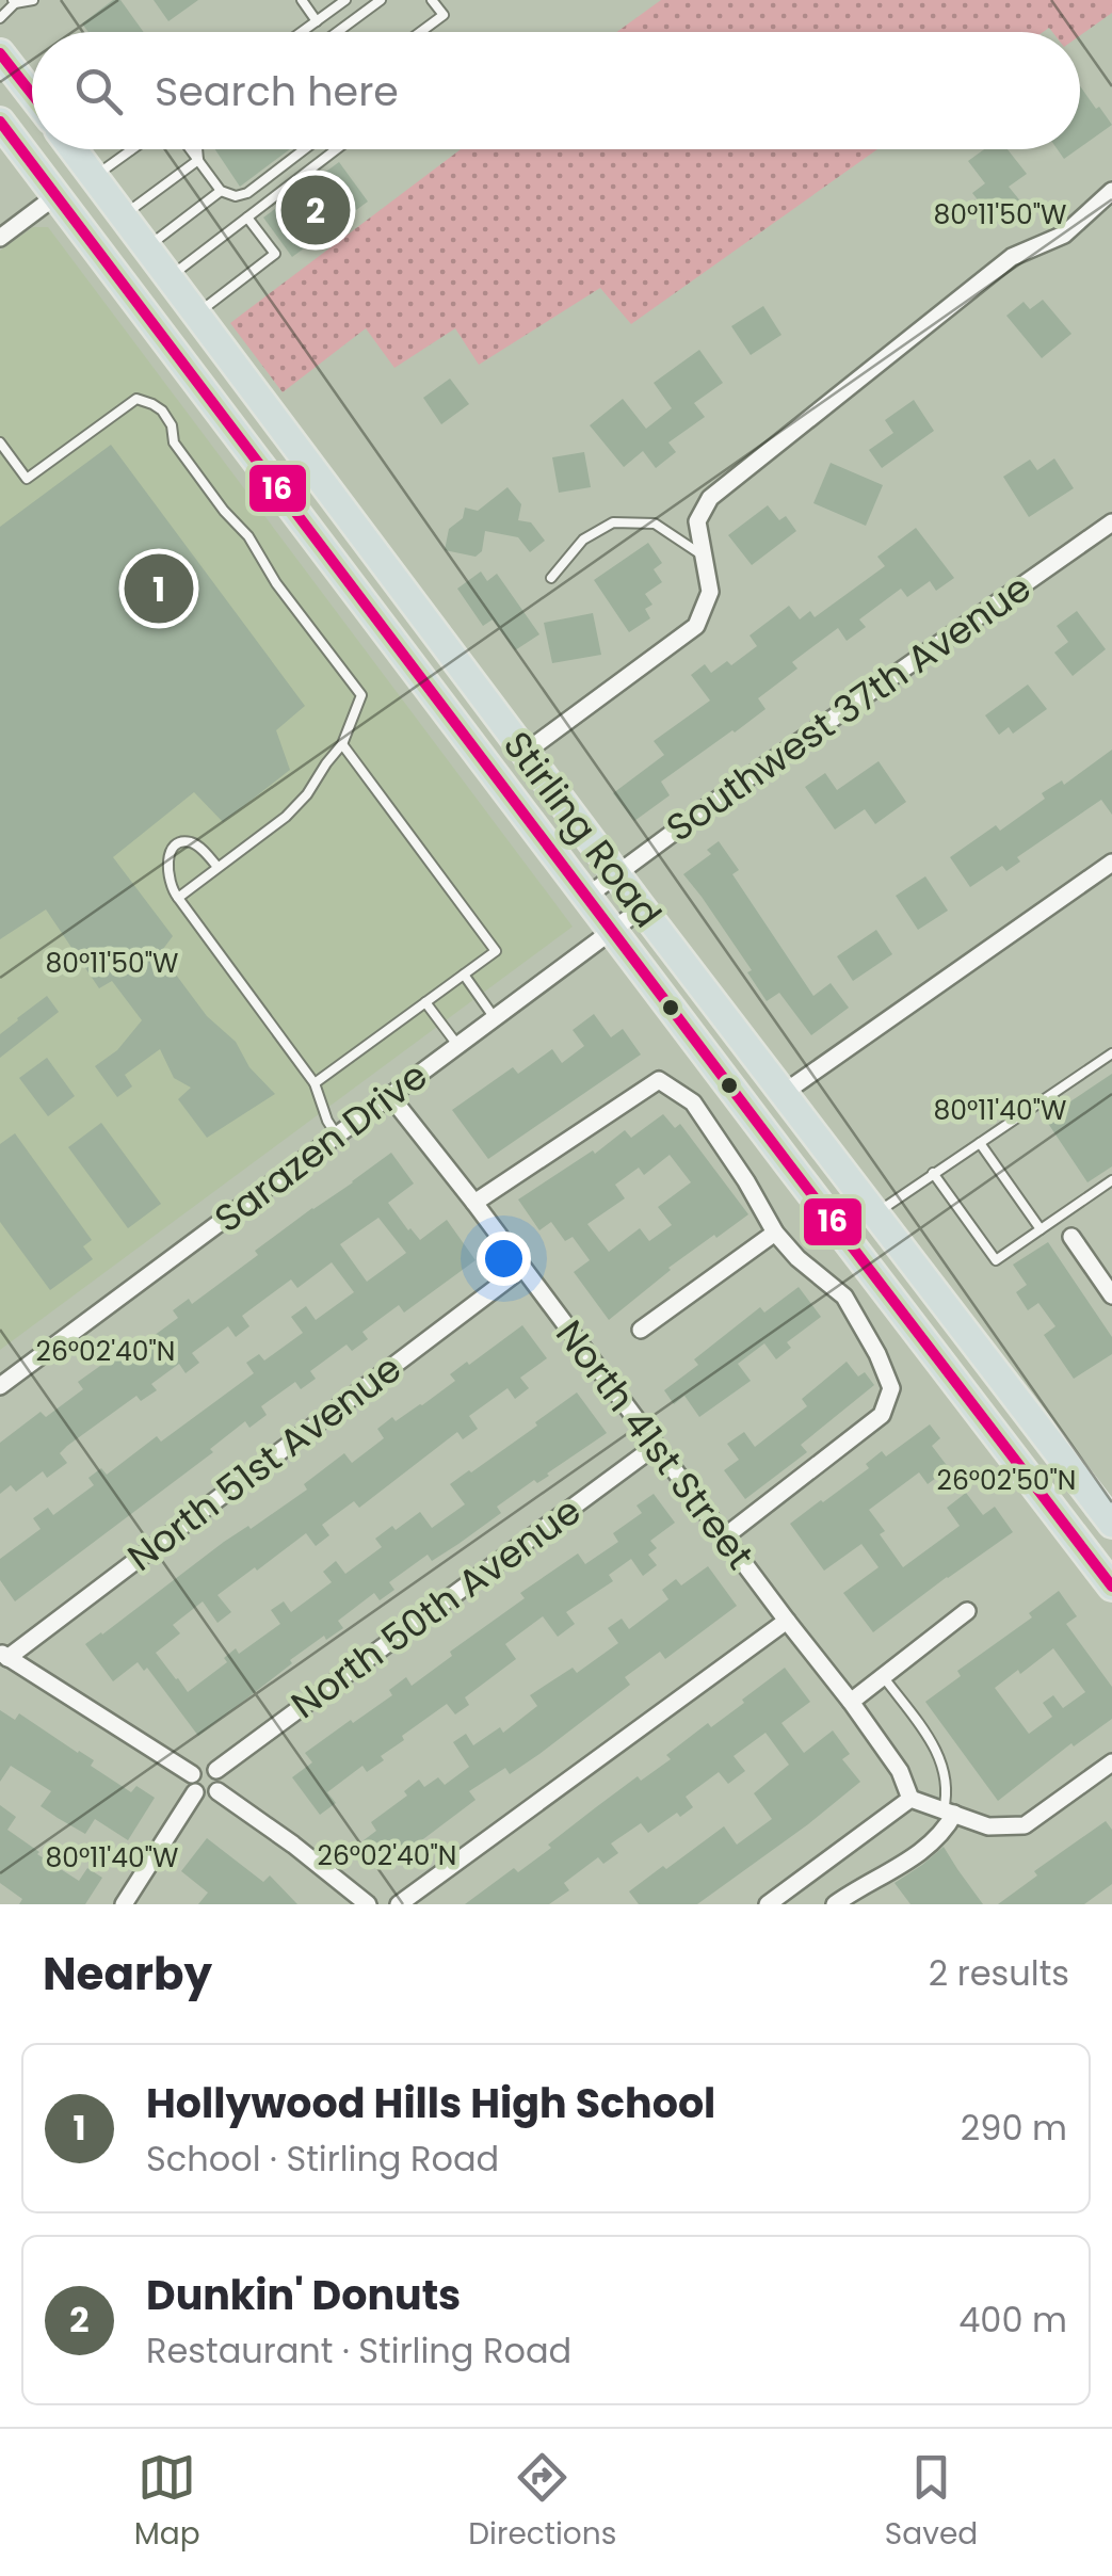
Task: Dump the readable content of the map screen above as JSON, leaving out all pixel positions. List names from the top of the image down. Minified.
{"streets":{"main road":["Stirling Road"],"street":["Southwest 37th Avenue","Sarazen Drive","North 41st Street","North 51st Avenue","North 50th Avenue"]},"crossings":[["Southwest 37th Avenue","Stirling Road"],["Stirling Road","Sarazen Drive"],["Sarazen Drive","North 41st Street"],["North 41st Street","North 51st Avenue"],["North 41st Street","North 50th Avenue"]],"lines":["transit line 16"],"page":{"search":"Search here","pins":["2","1"],"heading":["Nearby","2 results"],"list":[{"mark":"1","name":"Hollywood Hills High School","note":"School · Stirling Road","value":"290 m"},{"mark":"2","name":"Dunkin' Donuts","note":"Restaurant · Stirling Road","value":"400 m"}],"nav":["Map","Directions","Saved"]},"coordinates":["80°11'50\"W","80°11'40\"W","26°02'40\"N","26°02'50\"N"]}
